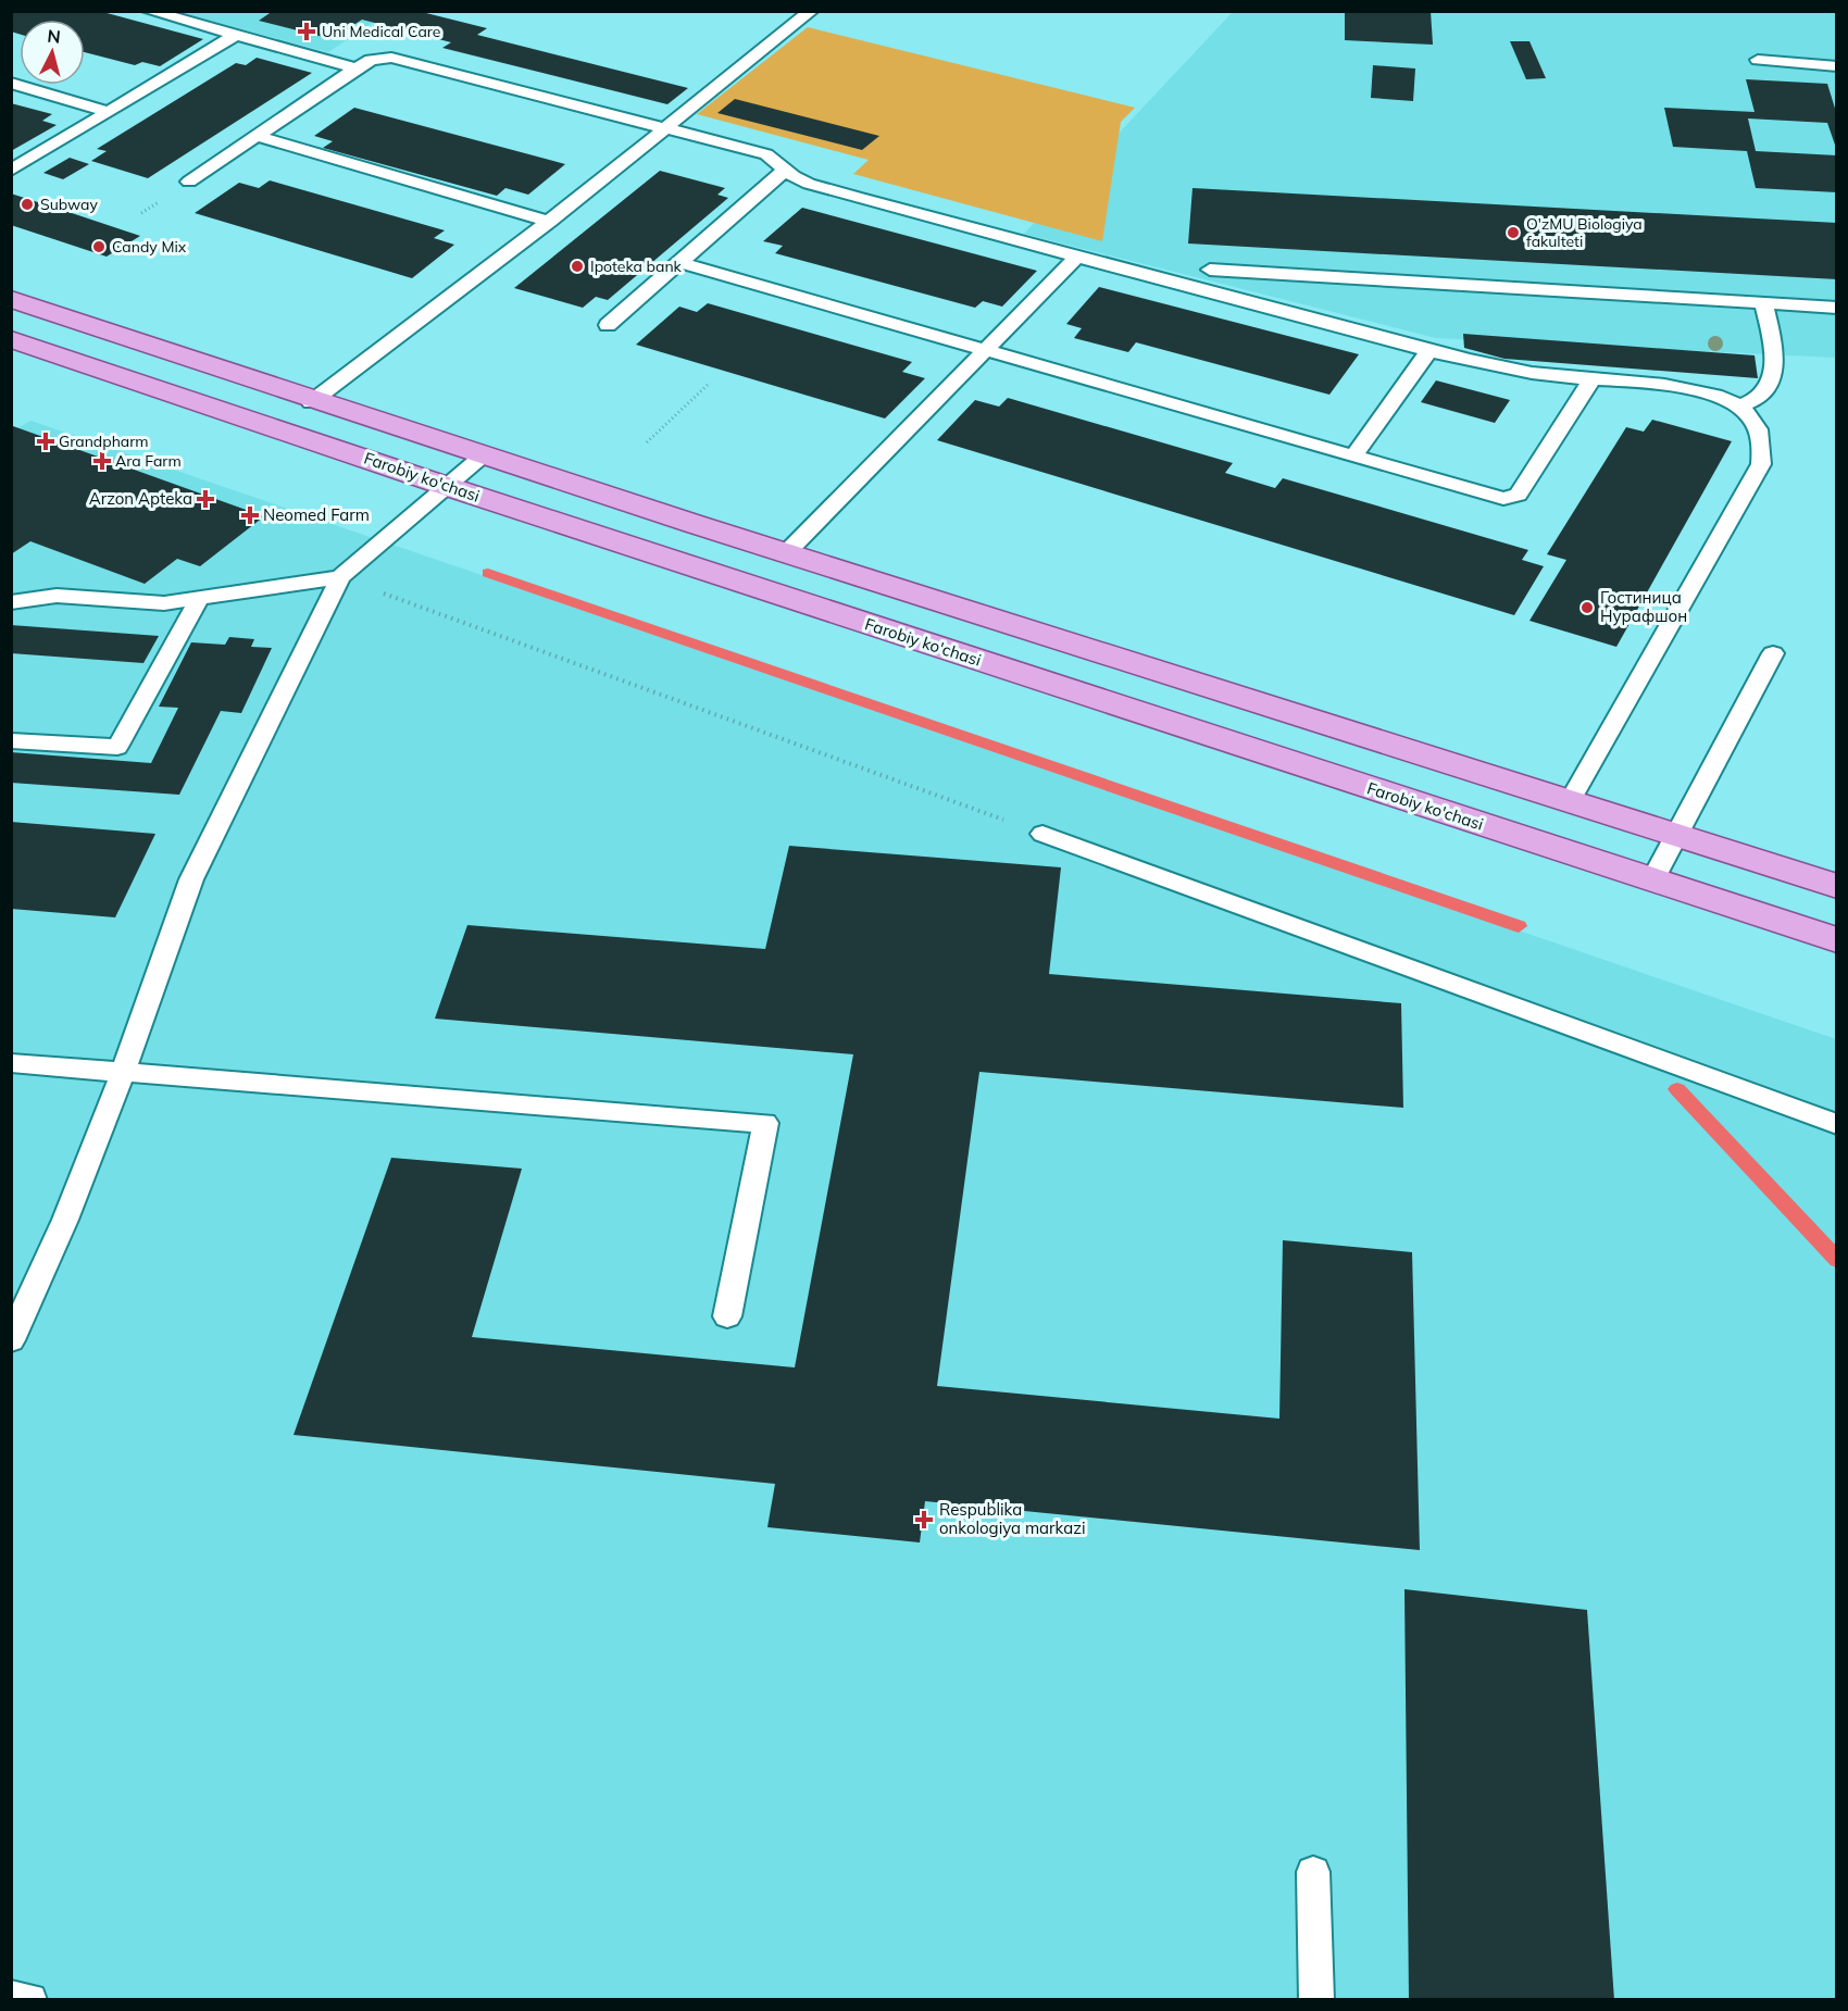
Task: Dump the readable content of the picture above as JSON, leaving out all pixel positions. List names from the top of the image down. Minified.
{"streets":{"main road":["Farobiy ko'chasi"]},"places":{"health":["Uni Medical Care","Grandpharm","Ara Farm","Arzon Apteka","Neomed Farm","Respublika onkologiya markazi"],"other":["Subway","O'zMU Biologiya fakulteti","Candy Mix","Ipoteka bank","Гостиница Нурафшон"]},"north":"top"}
